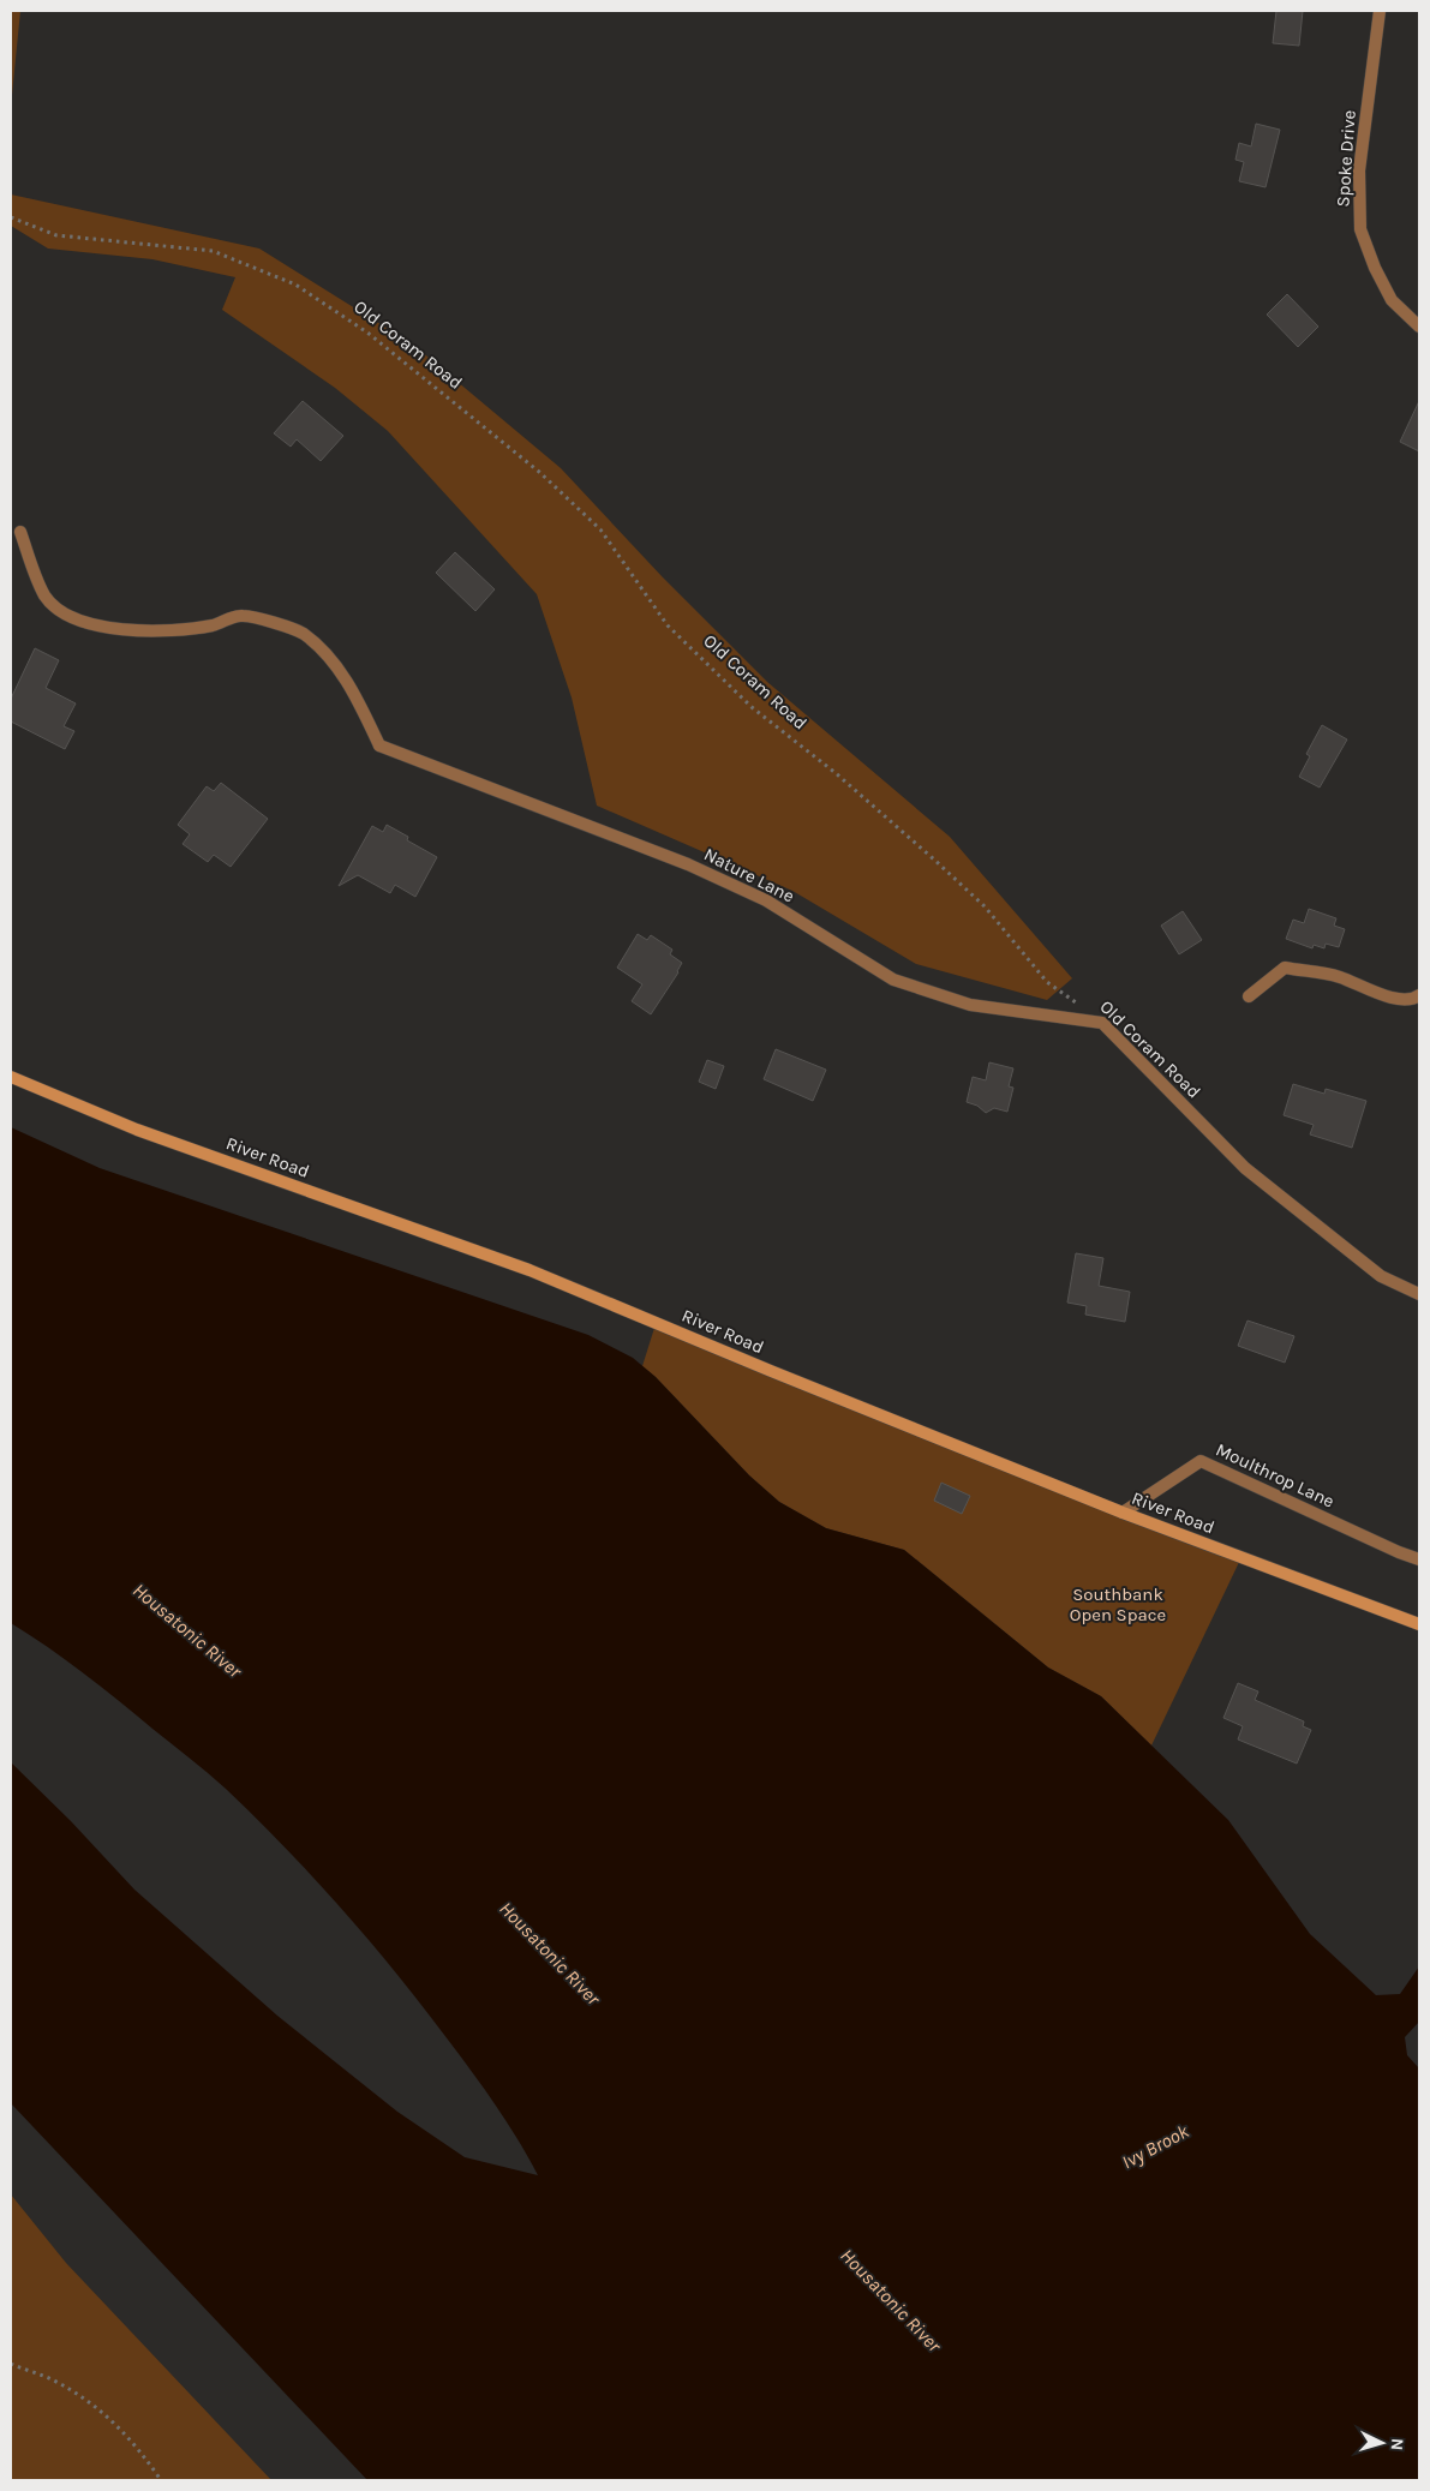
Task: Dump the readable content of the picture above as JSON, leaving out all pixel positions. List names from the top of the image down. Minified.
{"streets":{"main road":["River Road"],"street":["Spoke Drive","Old Coram Road","Nature Lane","Moulthrop Lane"]},"crossings":[["Old Coram Road","Nature Lane"],["River Road","Moulthrop Lane"]],"water":["Housatonic River","Ivy Brook"],"parks":["Southbank Open Space"],"north":"right"}
